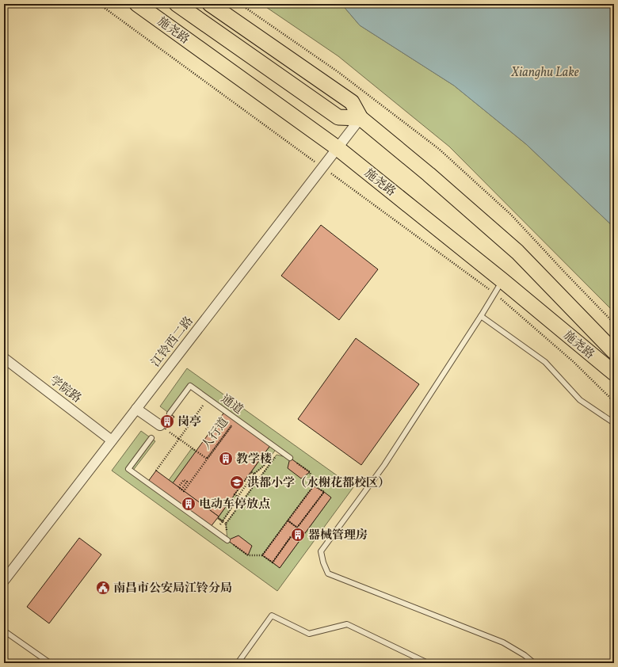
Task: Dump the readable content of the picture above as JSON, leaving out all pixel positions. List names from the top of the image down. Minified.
{"streets":{"main road":["施尧路"],"street":["江铃西二路","学院路"],"lane":["通道"],"path":["人行道"]},"crossings":[["施尧路","江铃西二路"],["江铃西二路","学院路"],["通道","人行道"]],"water":["Xianghu Lake"],"places":{"building":["岗亭","教学楼","电动车停放点","器械管理房"],"school or university":["洪都小学（水榭花都校区）"],"public building":["南昌市公安局江铃分局"]}}
